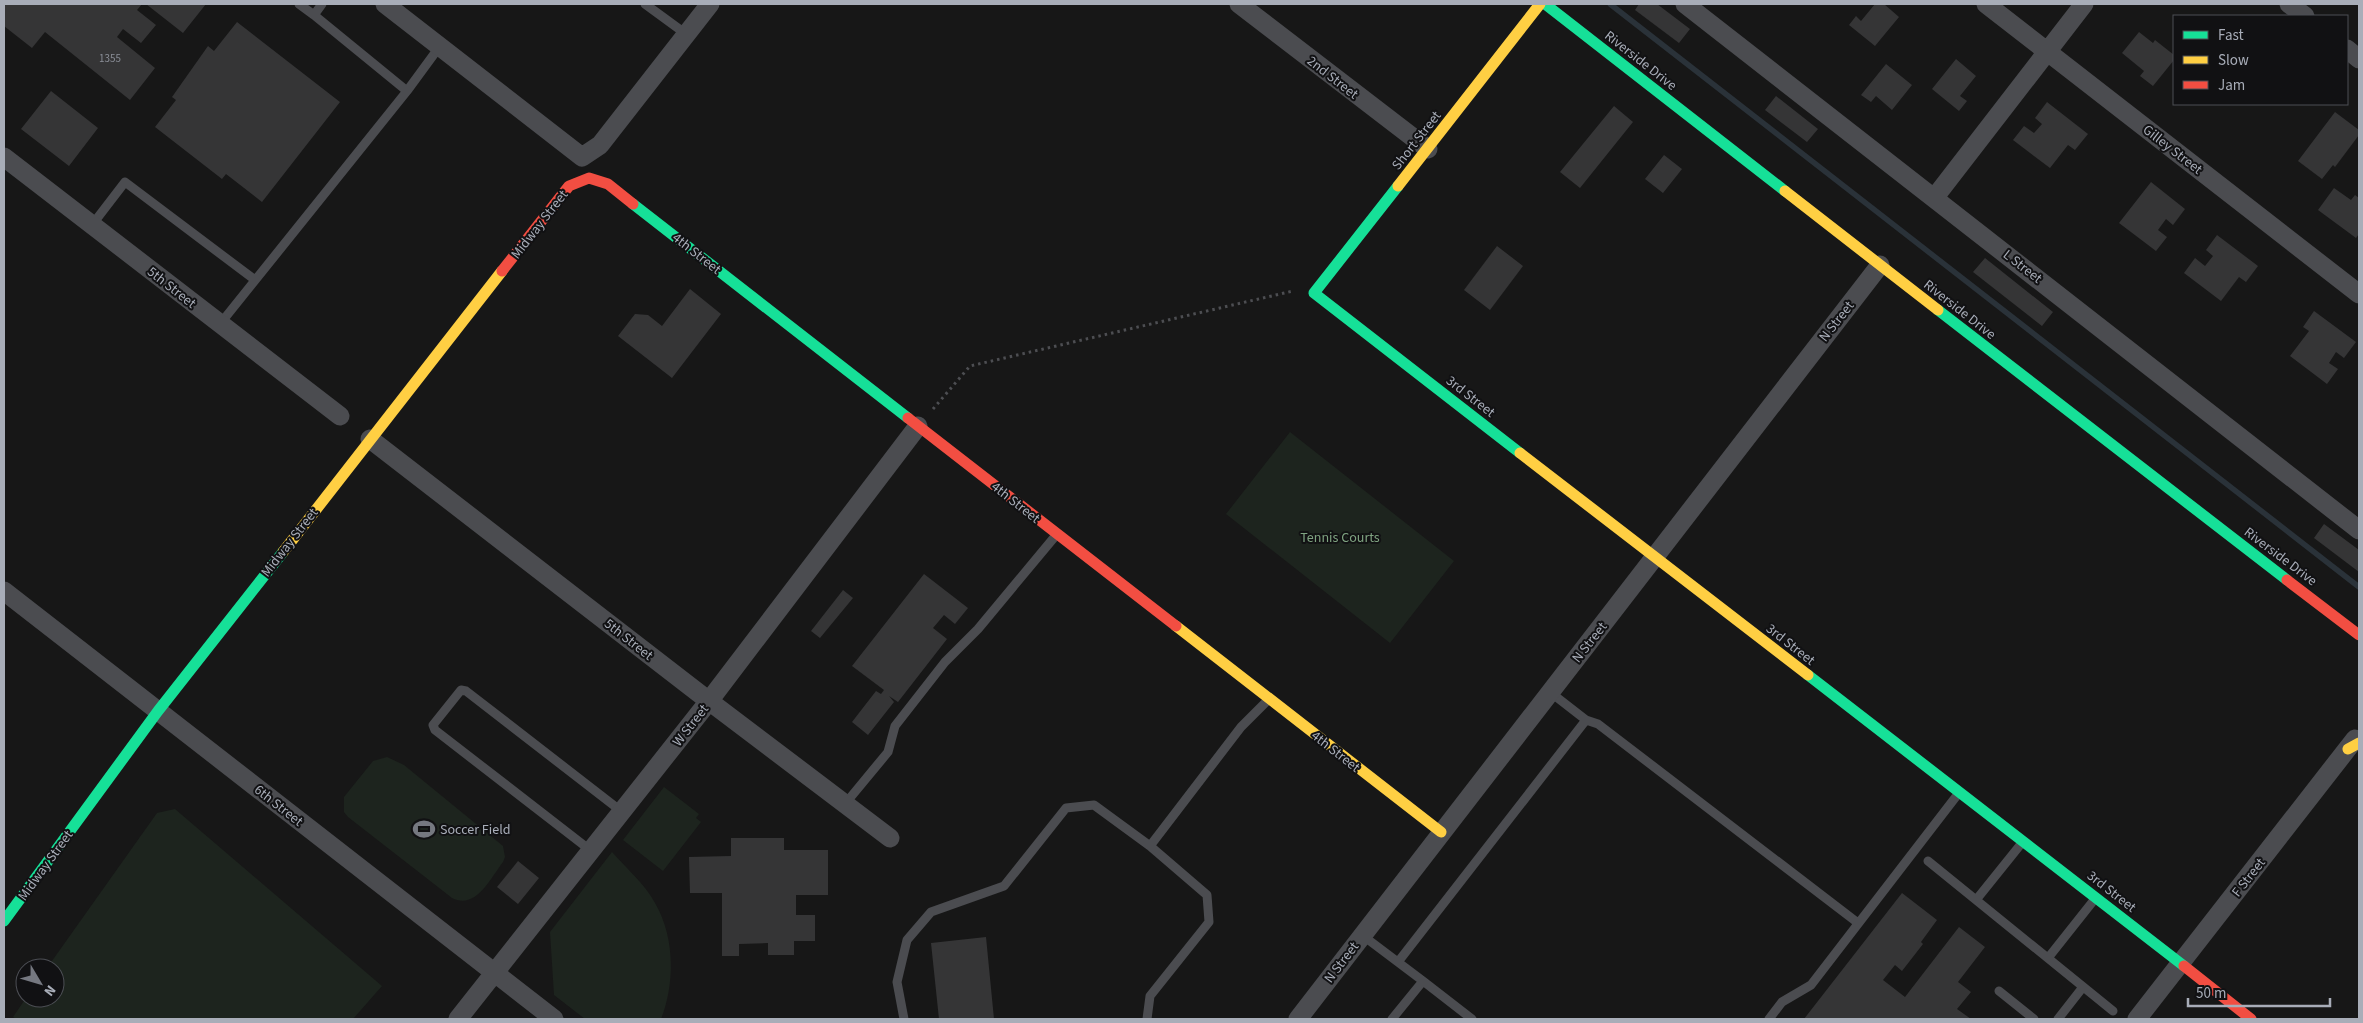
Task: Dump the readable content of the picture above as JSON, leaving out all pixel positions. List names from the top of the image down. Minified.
{"streets":{"street":["Riverside Drive","2nd Street","Short Street","Gilley Street","Midway Street","4th Street","L Street","5th Street","N Street","3rd Street","W Street","6th Street","F Street"]},"crossings":[["Riverside Drive","N Street"],["2nd Street","Short Street"],["Short Street","3rd Street"],["Midway Street","4th Street"],["Midway Street","5th Street"],["Midway Street","6th Street"],["4th Street","N Street"],["4th Street","W Street"],["5th Street","W Street"],["N Street","3rd Street"],["3rd Street","F Street"],["W Street","6th Street"]],"parks":["Tennis Courts"],"places":{"sports":["Soccer Field"]},"house_numbers":["1355"],"legend":["Fast","Slow","Jam"],"scale_bar":"50 m","north":"bottom right"}
